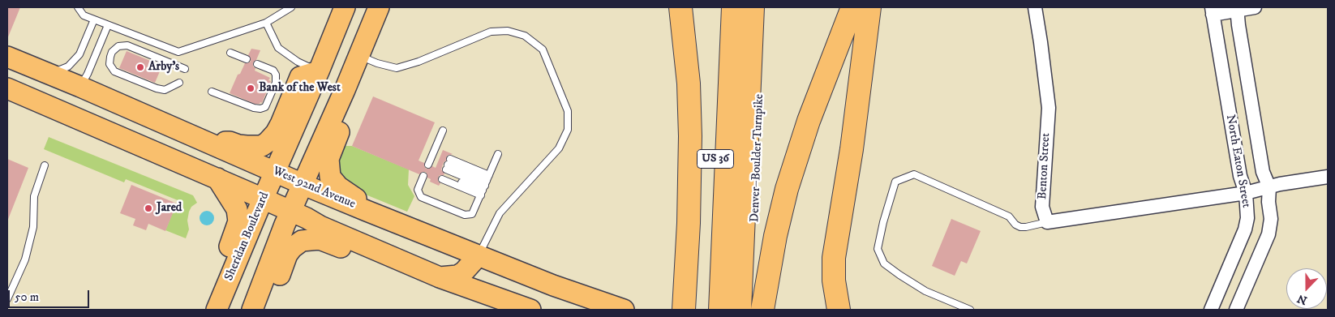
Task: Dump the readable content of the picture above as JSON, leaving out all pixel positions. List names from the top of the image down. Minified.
{"streets":{"highway":["Denver–Boulder Turnpike","US 36"],"main road":["West 92nd Avenue","Sheridan Boulevard"],"street":["North Eaton Street","Benton Street"]},"crossings":[["West 92nd Avenue","Sheridan Boulevard"]],"places":["Arby's","Bank of the West","Jared"],"scale_bar":"50 m","north":"bottom"}
